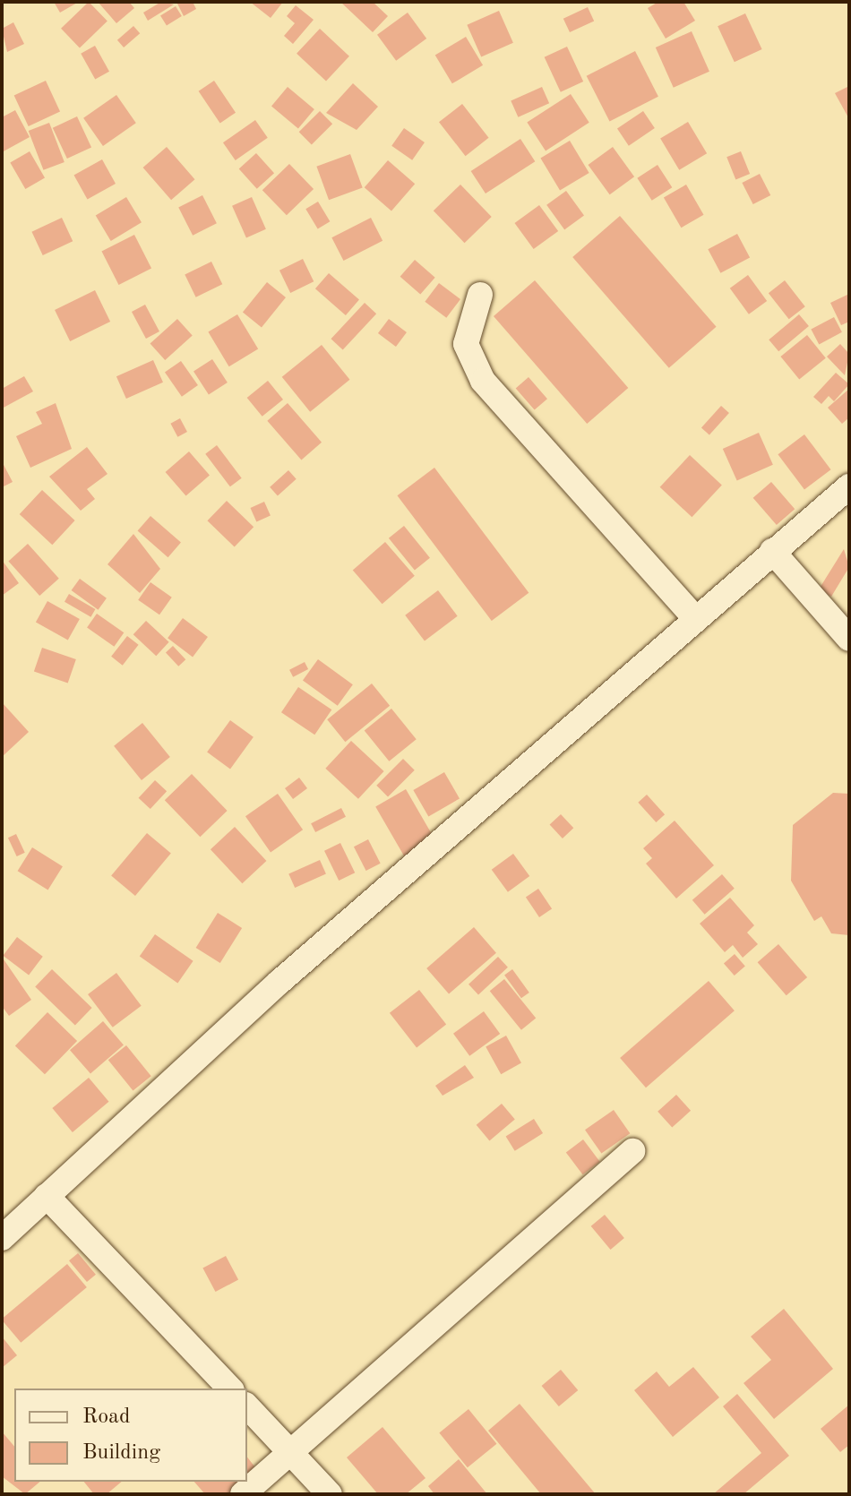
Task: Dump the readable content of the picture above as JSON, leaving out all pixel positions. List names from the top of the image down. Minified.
{"legend":["Road","Building"]}
